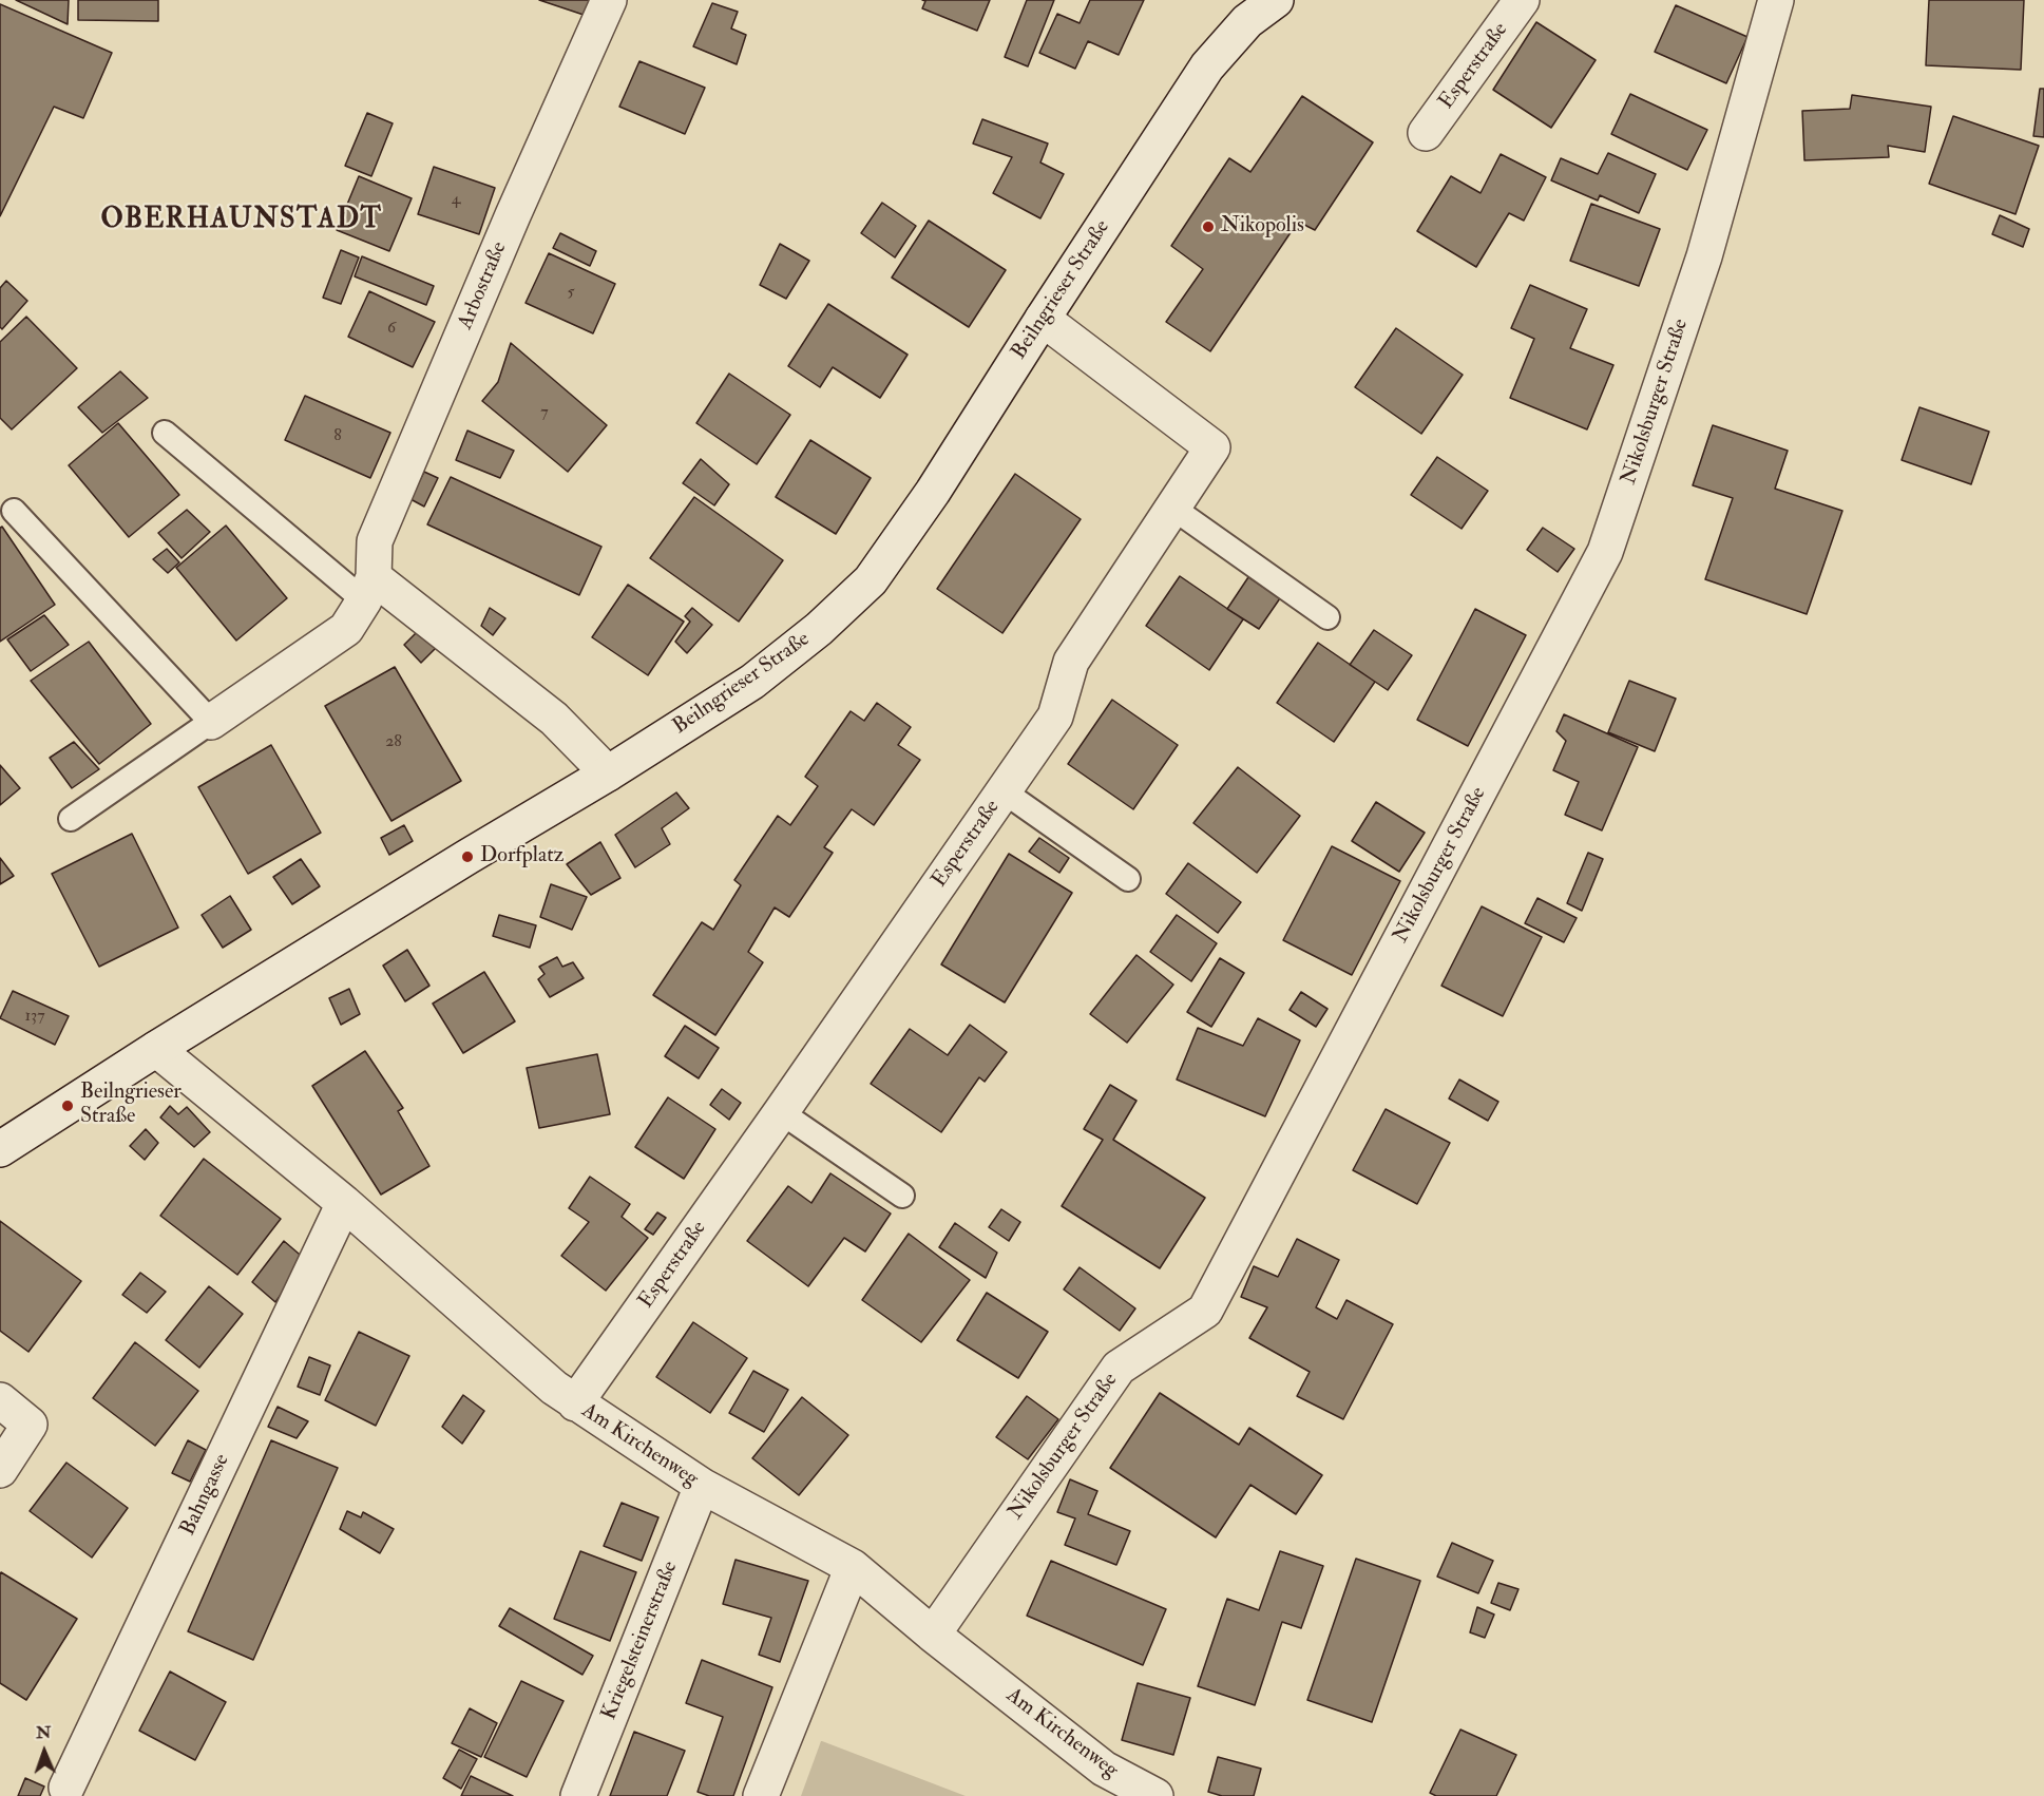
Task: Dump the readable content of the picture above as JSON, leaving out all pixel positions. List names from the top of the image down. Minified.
{"streets":{"street":["Esperstraße","Arbostraße","Beilngrieser Straße","Nikolsburger Straße","Am Kirchenweg","Bahngasse","Kriegelsteinerstraße"]},"crossings":[["Esperstraße","Beilngrieser Straße"],["Esperstraße","Am Kirchenweg"],["Beilngrieser Straße","Am Kirchenweg"],["Nikolsburger Straße","Am Kirchenweg"],["Am Kirchenweg","Bahngasse"],["Am Kirchenweg","Kriegelsteinerstraße"]],"districts":["OBERHAUNSTADT"],"places":["Nikopolis","Dorfplatz","Beilngrieser Straße"],"house_numbers":["4","5","6","7","8","28","137"],"north":"top"}
